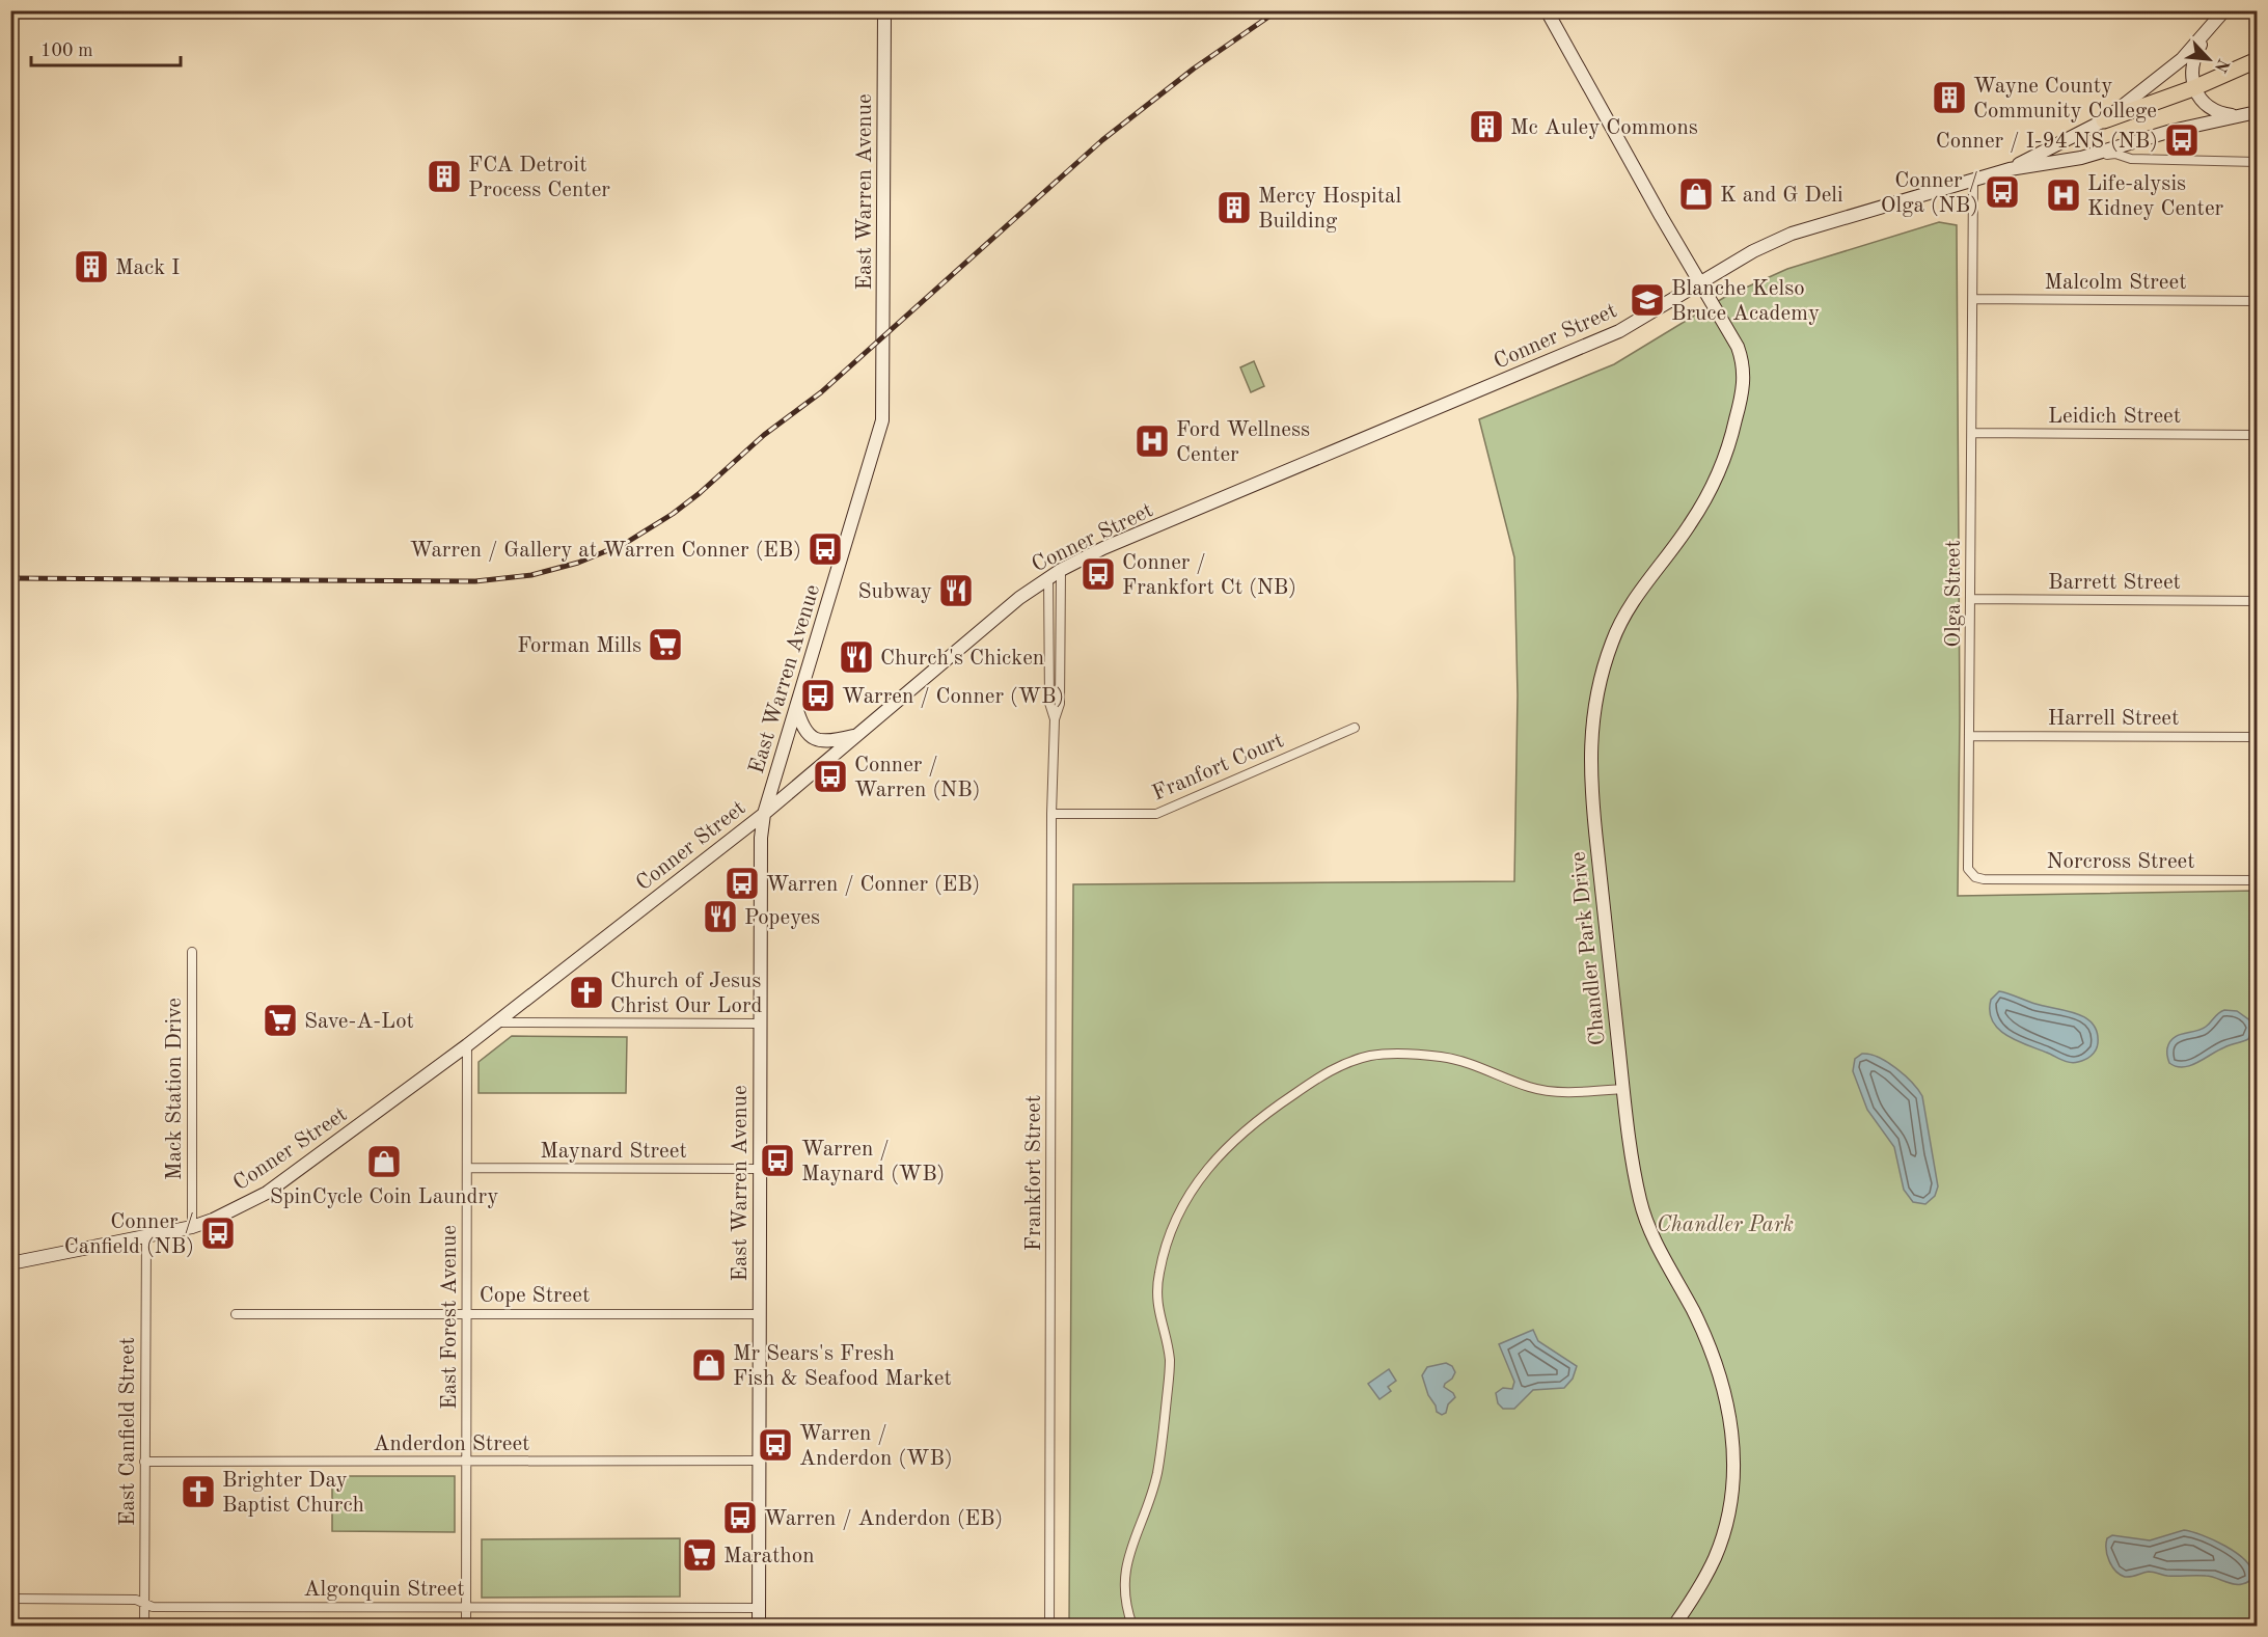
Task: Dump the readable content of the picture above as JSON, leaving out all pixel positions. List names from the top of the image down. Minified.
{"streets":{"main road":["East Warren Avenue","Conner Street","Chandler Park Drive"],"street":["Malcolm Street","Leidich Street","Barrett Street","Olga Street","Harrell Street","Franfort Court","Norcross Street","Mack Station Drive","Maynard Street","Frankfort Street","Cope Street","East Forest Avenue","East Canfield Street","Anderdon Street","Algonquin Street"]},"crossings":[["East Warren Avenue","Conner Street"],["East Warren Avenue","Maynard Street"],["East Warren Avenue","Cope Street"],["East Warren Avenue","Anderdon Street"],["East Warren Avenue","Algonquin Street"],["Malcolm Street","Olga Street"],["Conner Street","Olga Street"],["Conner Street","Chandler Park Drive"],["Conner Street","Mack Station Drive"],["Conner Street","East Forest Avenue"],["Conner Street","East Canfield Street"],["Leidich Street","Olga Street"],["Barrett Street","Olga Street"],["Olga Street","Harrell Street"],["Olga Street","Norcross Street"],["Franfort Court","Frankfort Street"],["Maynard Street","East Forest Avenue"],["Cope Street","East Forest Avenue"],["East Forest Avenue","Anderdon Street"],["East Forest Avenue","Algonquin Street"],["East Canfield Street","Anderdon Street"],["East Canfield Street","Algonquin Street"]],"parks":["Chandler Park"],"places":{"building":["Wayne County Community College","Mc Auley Commons","FCA Detroit Process Center","Mercy Hospital Building","Mack I"],"bus stop":["Conner / I-94 NS (NB)","Conner / Olga (NB)","Warren / Gallery at Warren Conner (EB)","Conner / Frankfort Ct (NB)","Warren / Conner (WB)","Conner / Warren (NB)","Warren / Conner (EB)","Warren / Maynard (WB)","Conner / Canfield (NB)","Warren / Anderdon (WB)","Warren / Anderdon (EB)"],"shop":["K and G Deli","SpinCycle Coin Laundry","Mr Sears's Fresh Fish & Seafood Market"],"hospital":["Life-alysis Kidney Center","Ford Wellness Center"],"school or university":["Blanche Kelso Bruce Academy"],"restaurant":["Subway","Church's Chicken","Popeyes"],"supermarket":["Forman Mills","Save-A-Lot","Marathon"],"church":["Church of Jesus Christ Our Lord","Brighter Day Baptist Church"]},"scale_bar":"100 m","north":"bottom right"}
